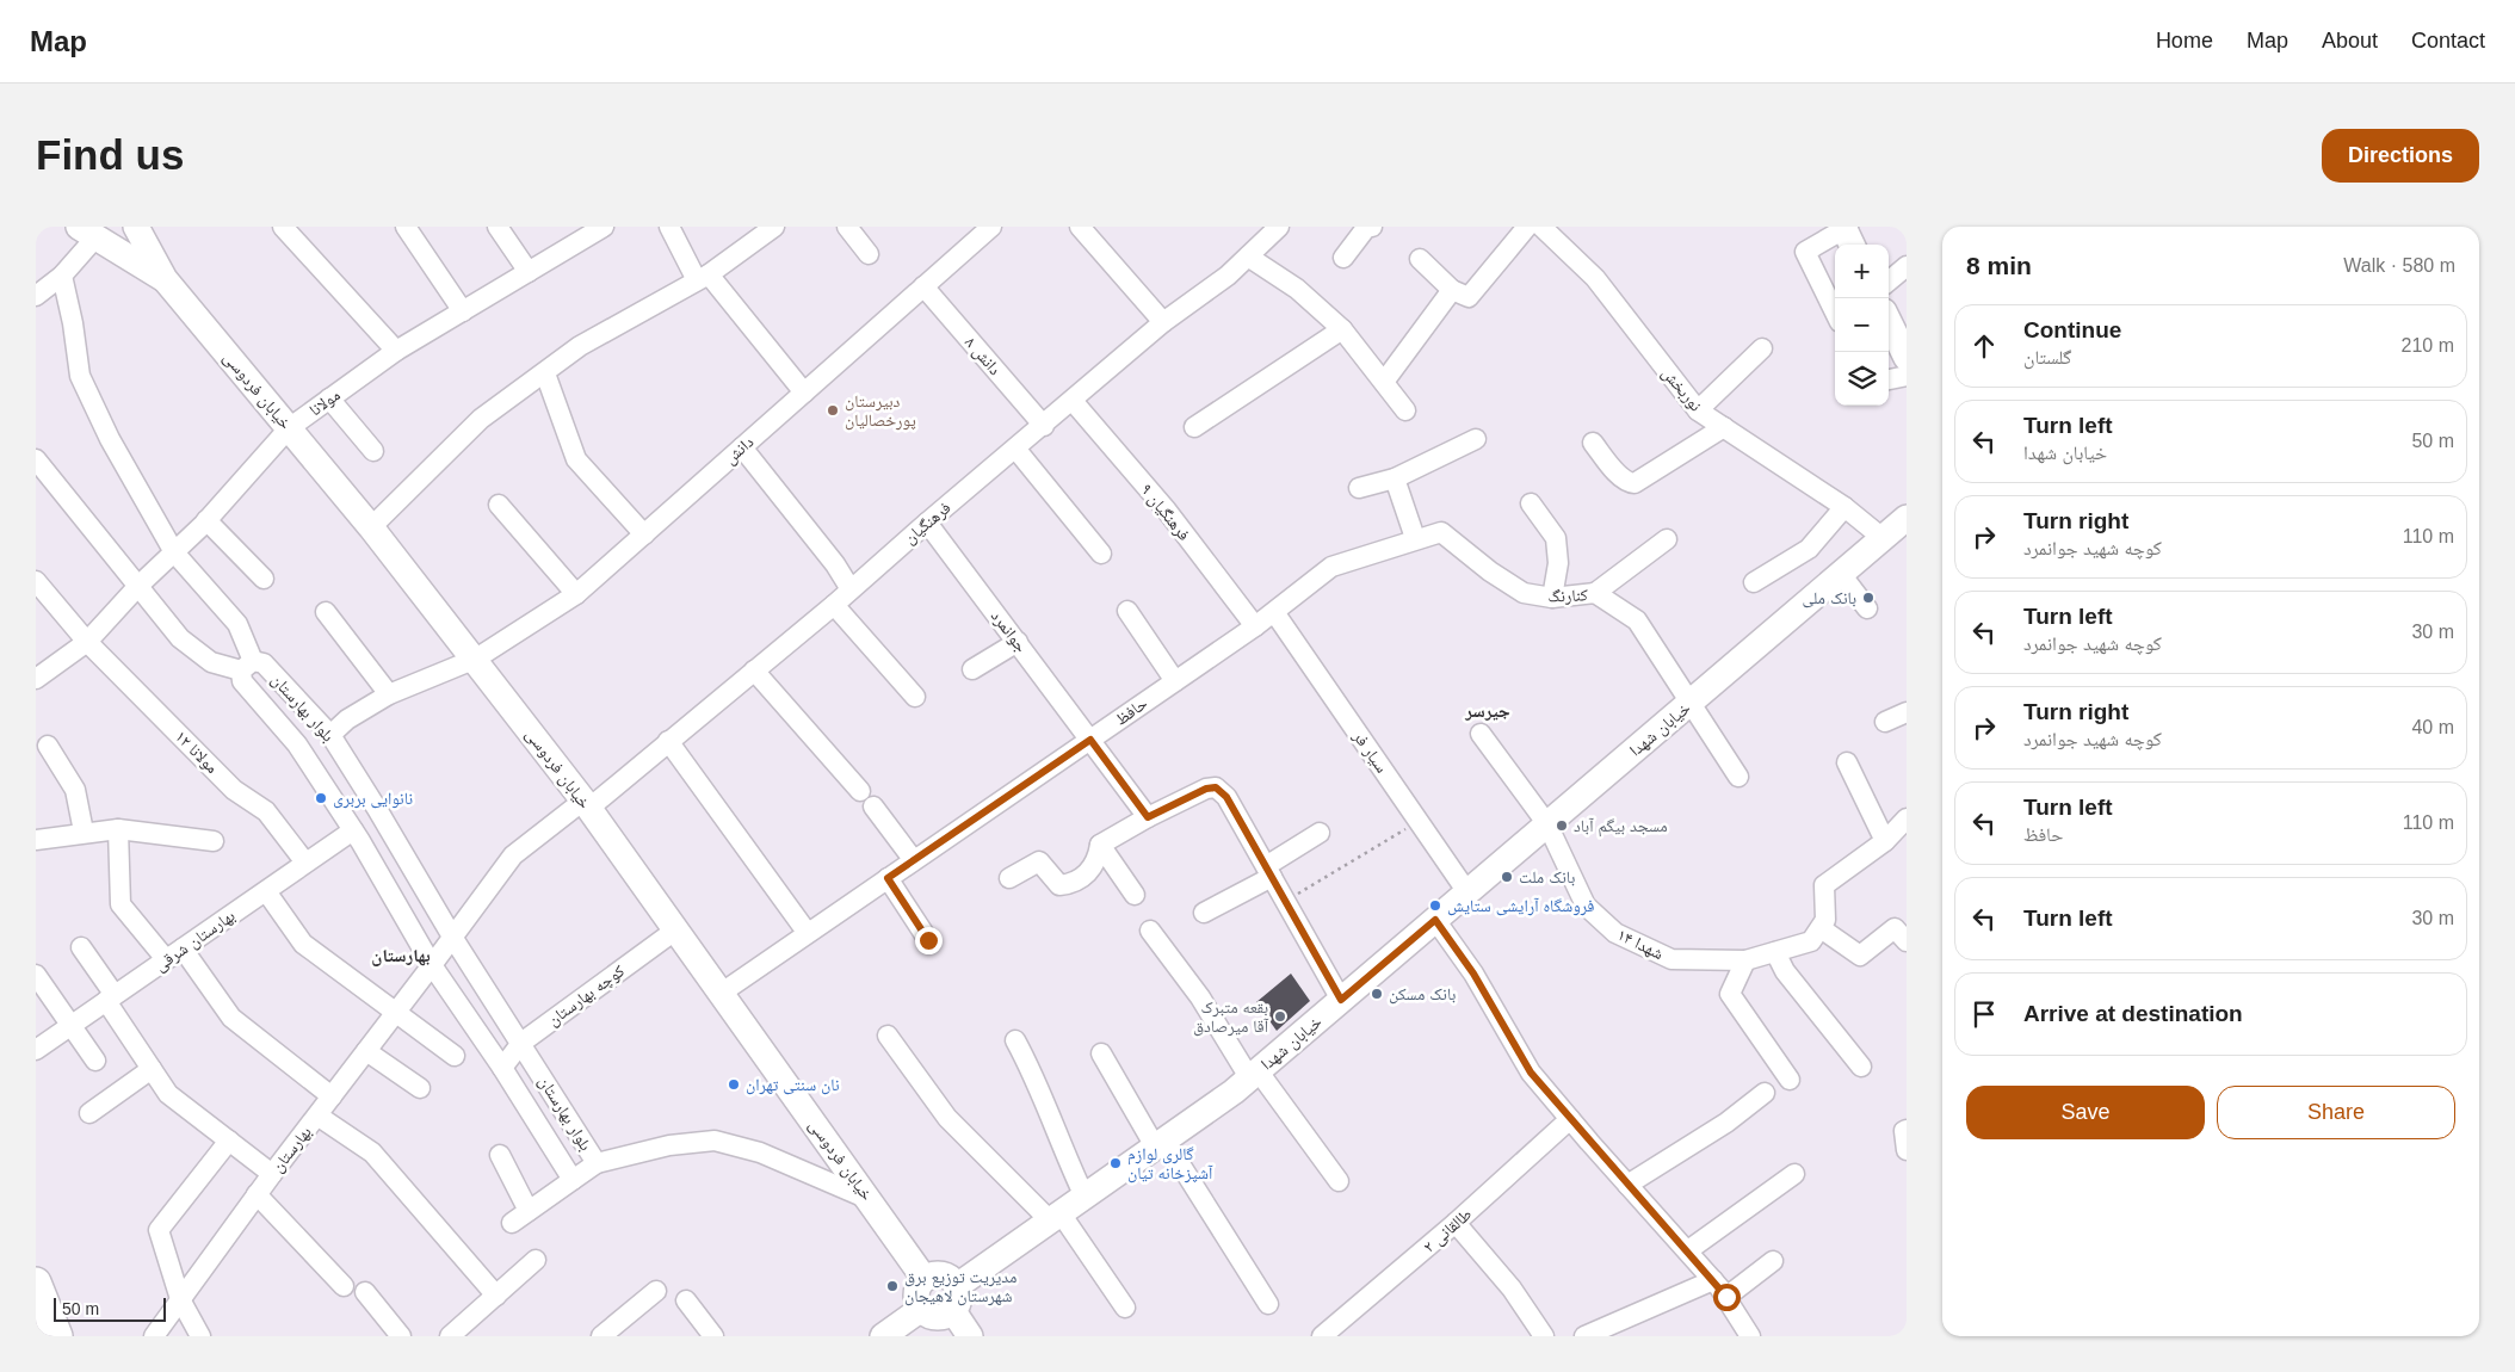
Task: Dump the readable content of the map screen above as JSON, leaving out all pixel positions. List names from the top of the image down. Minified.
{"streets":{"main road":["خیابان فردوسی","خیابان شهدا"],"street":["دانش ۸","نوربخش","مولانا","دانش","فرهنگیان ۹","فرهنگیان","کنارنگ","جوانمرد","بلوار بهارستان","حافظ","مولانا ۱۲","سیار فر","بهارستان شرقی","شهدا ۱۴","کوچه بهارستان","بهارستان","طالقانی ۲"]},"crossings":[["دانش ۸","دانش"],["دانش ۸","فرهنگیان"],["نوربخش","خیابان شهدا"],["خیابان فردوسی","مولانا"],["خیابان فردوسی","دانش"],["خیابان فردوسی","فرهنگیان"],["خیابان فردوسی","حافظ"],["خیابان فردوسی","خیابان شهدا"],["خیابان فردوسی","کوچه بهارستان"],["مولانا","مولانا ۱۲"],["دانش","بلوار بهارستان"],["فرهنگیان ۹","فرهنگیان"],["فرهنگیان ۹","حافظ"],["فرهنگیان","جوانمرد"],["فرهنگیان","بلوار بهارستان"],["فرهنگیان","بهارستان"],["کنارنگ","حافظ"],["کنارنگ","خیابان شهدا"],["کنارنگ","سیار فر"],["جوانمرد","حافظ"],["بلوار بهارستان","بهارستان شرقی"],["بلوار بهارستان","کوچه بهارستان"],["بلوار بهارستان","بهارستان"],["حافظ","سیار فر"],["خیابان شهدا","سیار فر"],["خیابان شهدا","شهدا ۱۴"],["مولانا ۱۲","بهارستان شرقی"]],"districts":["جیرسر","بهارستان"],"places":["دبیرستان پورخصالیان","بانک ملی","نانوایی بربری","مسجد بیگم آباد","بانک ملت","فروشگاه آرایشی ستایش","بانک مسکن","بقعه متبرک آقا میرصادق","نان سنتی تهران","گالری لوازم آشپزخانه تیان","مدیریت توزیع برق شهرستان لاهیجان"],"scale_bar":"50 m","page":{"header":"Map","nav":["Home","Map","About","Contact"],"buttons":["Directions",["Save","Share"]],"title":"Find us","heading":["8 min","Walk · 580 m"],"map_buttons":["+","−"],"list":[["Continue","گلستان","210 m"],["Turn left","خیابان شهدا","50 m"],["Turn right","کوچه شهید جوانمرد","110 m"],["Turn left","کوچه شهید جوانمرد","30 m"],["Turn right","کوچه شهید جوانمرد","40 m"],["Turn left","حافظ","110 m"],["Turn left","30 m"],"Arrive at destination"],"scale":"50 m"}}
